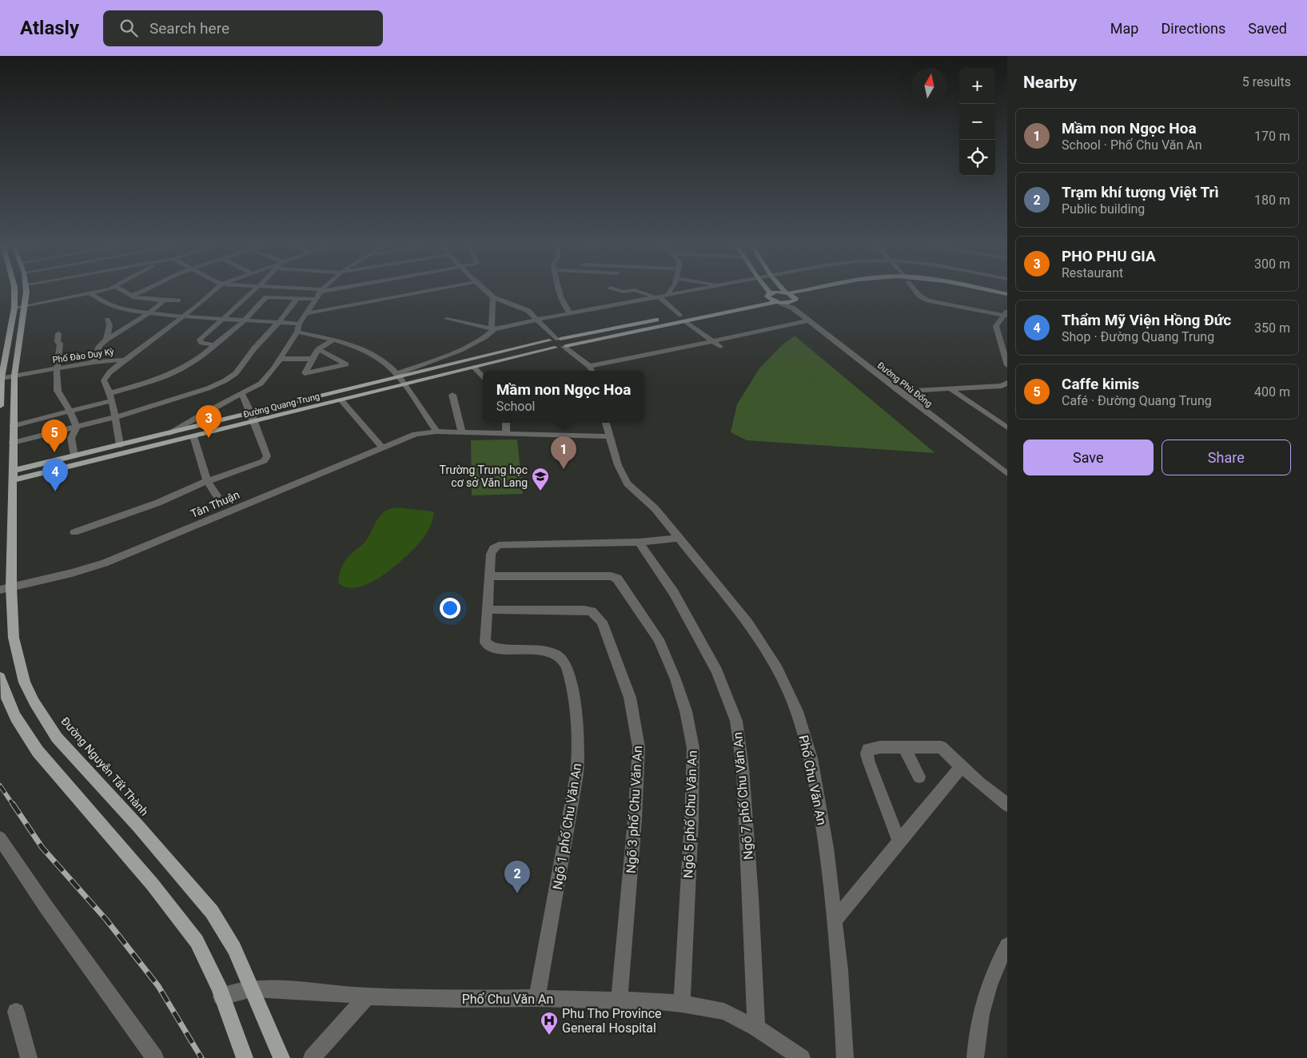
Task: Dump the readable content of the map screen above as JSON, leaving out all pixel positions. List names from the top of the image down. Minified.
{"streets":{"main road":["Đường Quang Trung","Đường Nguyễn Tất Thành"],"street":["Phố Đào Duy Kỳ","Đường Phù Đổng","Tân Thuận","Phố Chu Văn An","Ngõ 7 phố Chu Văn An","Ngõ 3 phố Chu Văn An","Ngõ 5 phố Chu Văn An","Ngõ 1 phố Chu Văn An"]},"crossings":[["Phố Đào Duy Kỳ","Đường Nguyễn Tất Thành"],["Đường Quang Trung","Đường Nguyễn Tất Thành"],["Tân Thuận","Đường Nguyễn Tất Thành"],["Tân Thuận","Phố Chu Văn An"],["Đường Nguyễn Tất Thành","Phố Chu Văn An"],["Phố Chu Văn An","Ngõ 7 phố Chu Văn An"],["Phố Chu Văn An","Ngõ 3 phố Chu Văn An"],["Phố Chu Văn An","Ngõ 5 phố Chu Văn An"],["Phố Chu Văn An","Ngõ 1 phố Chu Văn An"],["Ngõ 7 phố Chu Văn An","Ngõ 1 phố Chu Văn An"],["Ngõ 3 phố Chu Văn An","Ngõ 1 phố Chu Văn An"],["Ngõ 5 phố Chu Văn An","Ngõ 1 phố Chu Văn An"]],"places":{"school or university":["Trường Trung học cơ sở Văn Lang"],"hospital":["Phu Tho Province General Hospital"]},"north":"top","page":{"header":"Atlasly","search":"Search here","nav":["Map","Directions","Saved"],"heading":["Nearby","5 results"],"map_buttons":["+","−"],"list":[{"mark":"1","name":"Mầm non Ngọc Hoa","note":"School · Phố Chu Văn An","value":"170 m"},{"mark":"2","name":"Trạm khí tượng Việt Trì","note":"Public building","value":"180 m"},{"mark":"3","name":"PHO PHU GIA","note":"Restaurant","value":"300 m"},{"mark":"4","name":"Thẩm Mỹ Viện Hồng Đức","note":"Shop · Đường Quang Trung","value":"350 m"},{"mark":"5","name":"Caffe kimis","note":"Café · Đường Quang Trung","value":"400 m"}],"popup":["Mầm non Ngọc Hoa","School"],"pins":["3","5","1","4","2"],"buttons":["Save","Share"]}}
